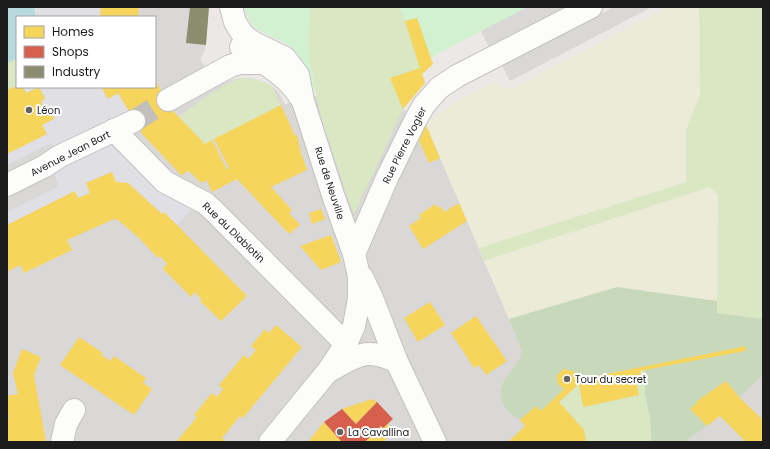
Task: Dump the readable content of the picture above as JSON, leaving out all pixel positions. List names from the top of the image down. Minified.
{"streets":{"street":["Rue Pierre Vogler","Avenue Jean Bart","Rue de Neuville","Rue du Diablotin"]},"crossings":[["Rue Pierre Vogler","Rue de Neuville"],["Avenue Jean Bart","Rue du Diablotin"],["Rue de Neuville","Rue du Diablotin"]],"places":["Léon","Tour du secret","La Cavallina"],"legend":["Homes","Shops","Industry"]}
